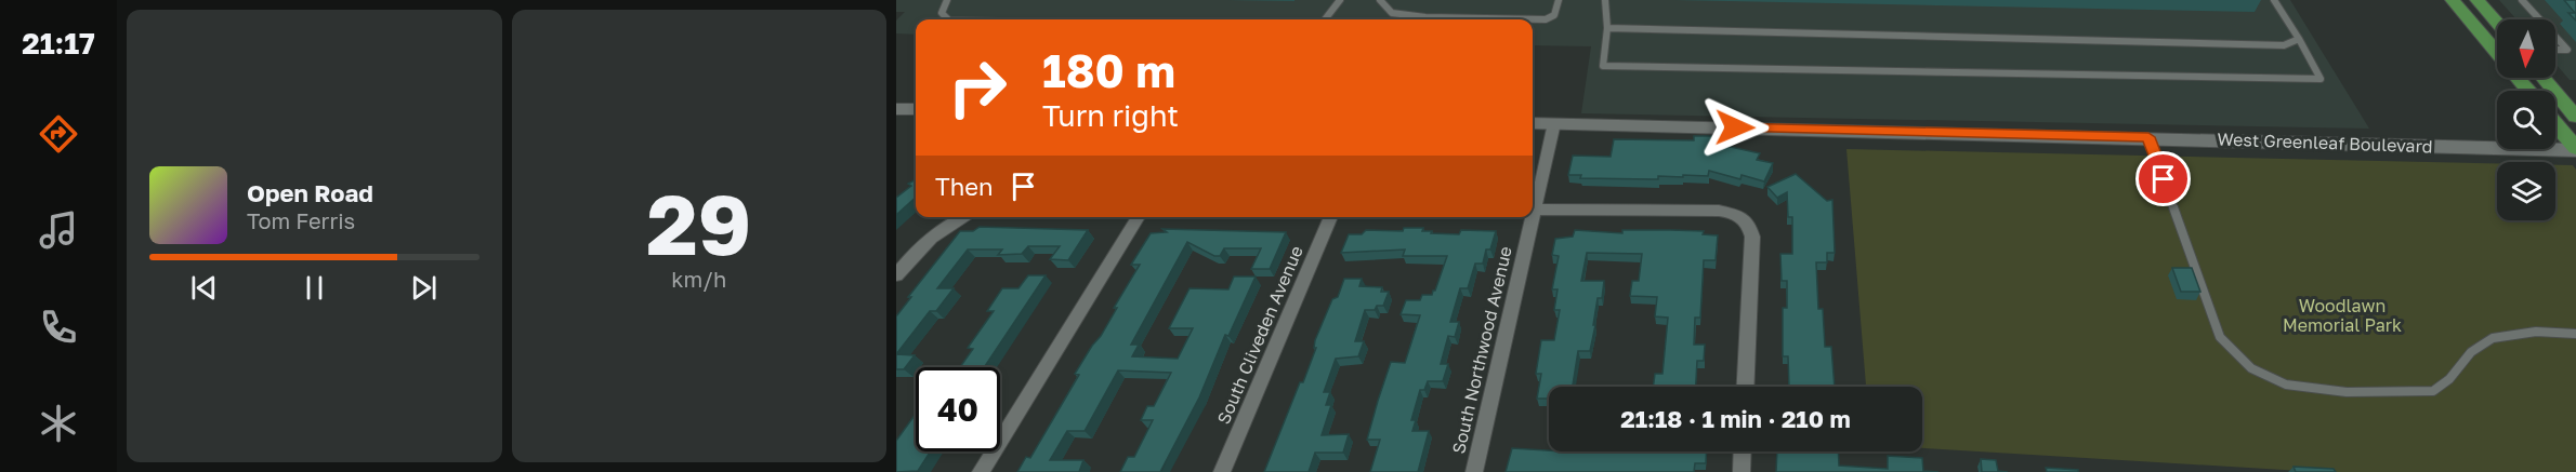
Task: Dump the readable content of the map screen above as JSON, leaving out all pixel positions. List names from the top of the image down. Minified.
{"streets":{"street":["West Greenleaf Boulevard","South Cliveden Avenue","South Northwood Avenue"]},"crossings":[["West Greenleaf Boulevard","South Northwood Avenue"]],"parks":["Woodlawn Memorial Park"],"north":"bottom","page":{"tabs":"21:17","tile":["29","km/h"],"turn":["180 m","Turn right"],"then":"Then","song":["Open Road","Tom Ferris"],"limit":"40","trip":"21:18 · 1 min · 210 m"}}
